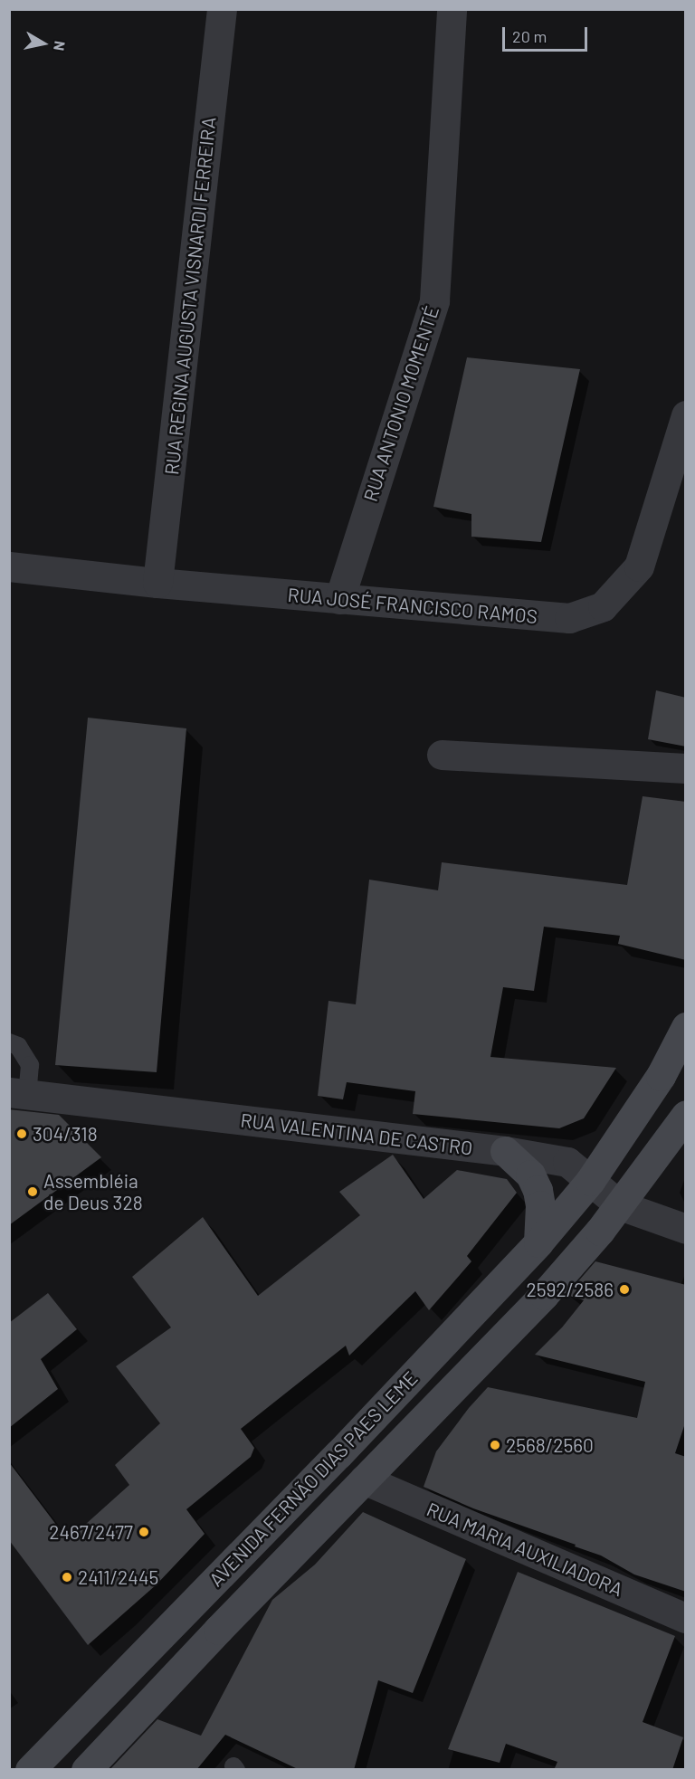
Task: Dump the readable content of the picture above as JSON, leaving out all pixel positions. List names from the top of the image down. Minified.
{"streets":{"main road":["AVENIDA FERNÃO DIAS PAES LEME"],"street":["RUA REGINA AUGUSTA VISNARDI FERREIRA","RUA ANTONIO MOMENTÉ","RUA JOSÉ FRANCISCO RAMOS","RUA VALENTINA DE CASTRO","RUA MARIA AUXILIADORA"]},"crossings":[["RUA REGINA AUGUSTA VISNARDI FERREIRA","RUA JOSÉ FRANCISCO RAMOS"],["RUA ANTONIO MOMENTÉ","RUA JOSÉ FRANCISCO RAMOS"],["RUA VALENTINA DE CASTRO","AVENIDA FERNÃO DIAS PAES LEME"],["AVENIDA FERNÃO DIAS PAES LEME","RUA MARIA AUXILIADORA"]],"places":["304/318","Assembléia de Deus 328","2592/2586","2568/2560","2467/2477","2411/2445"],"scale_bar":"20 m","north":"right"}
